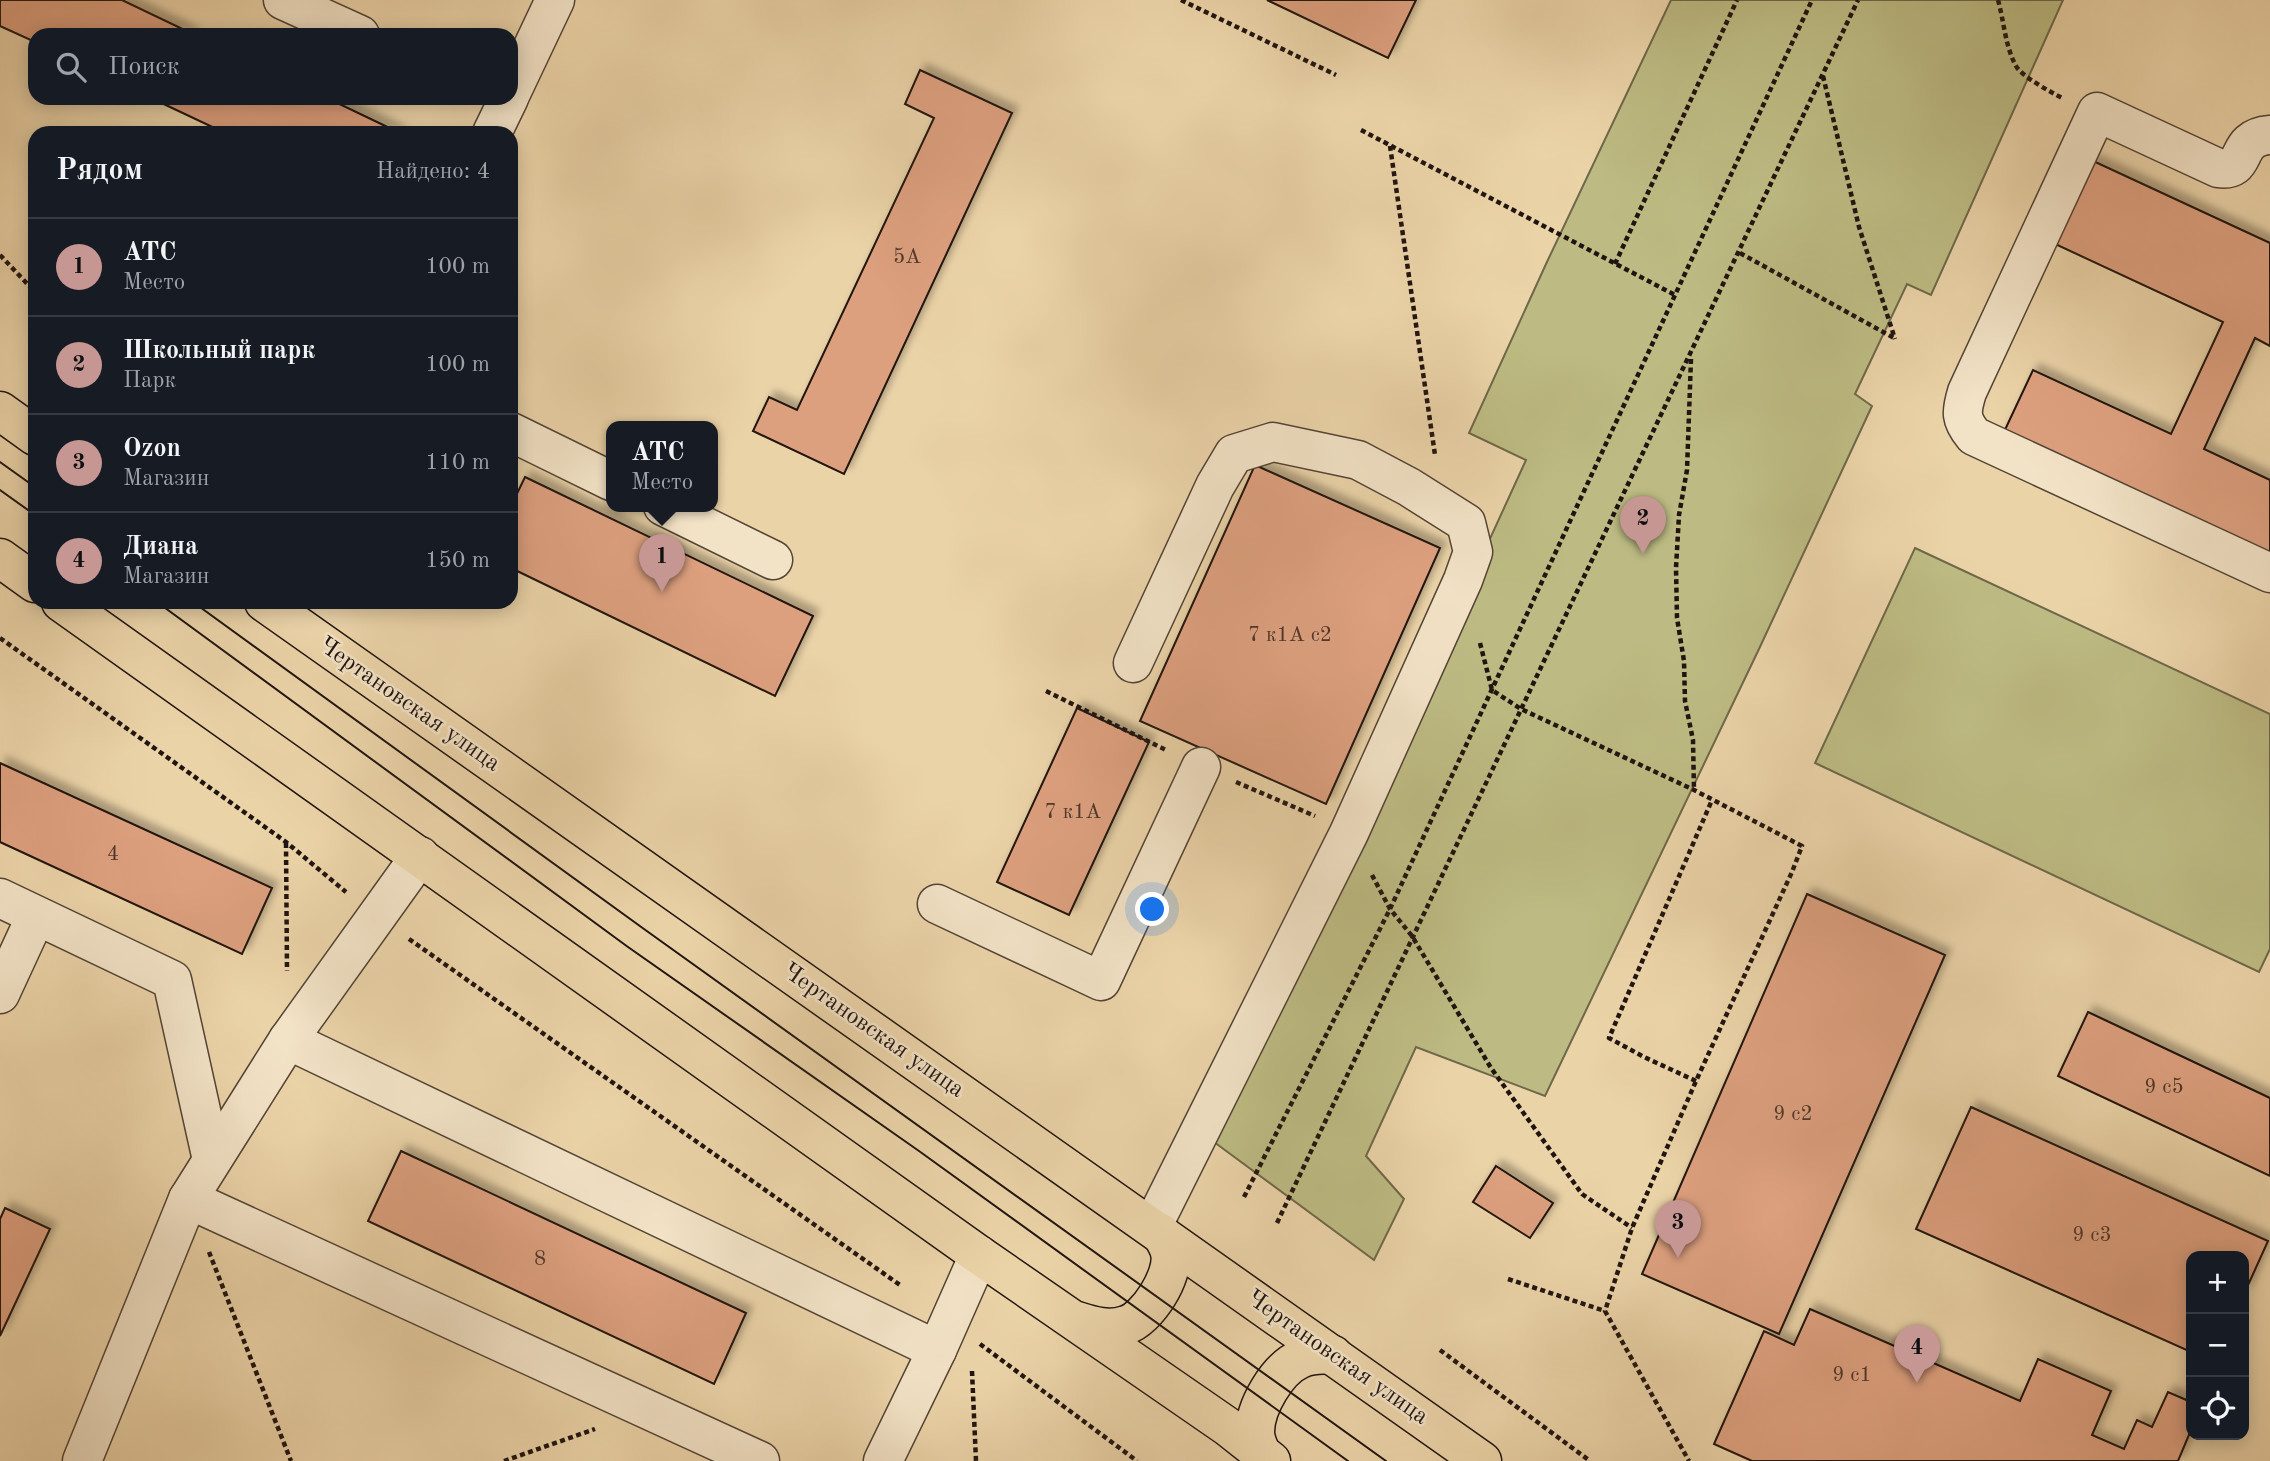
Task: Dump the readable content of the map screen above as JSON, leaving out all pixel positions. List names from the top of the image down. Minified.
{"streets":{"main road":["Чертановская улица"]},"house_numbers":["5А","7 к1А с2","7 к1А","4","9 с5","9 с2","9 с3","8","9 с1"],"page":{"search":"Поиск","heading":["Рядом","Найдено: 4"],"list":[{"mark":"1","name":"АТС","note":"Место","value":"100 m"},{"mark":"2","name":"Школьный парк","note":"Парк","value":"100 m"},{"mark":"3","name":"Ozon","note":"Магазин","value":"110 m"},{"mark":"4","name":"Диана","note":"Магазин","value":"150 m"}],"popup":["АТС","Место"],"pins":["2","1","3","4"],"map_buttons":["+","−"]}}
